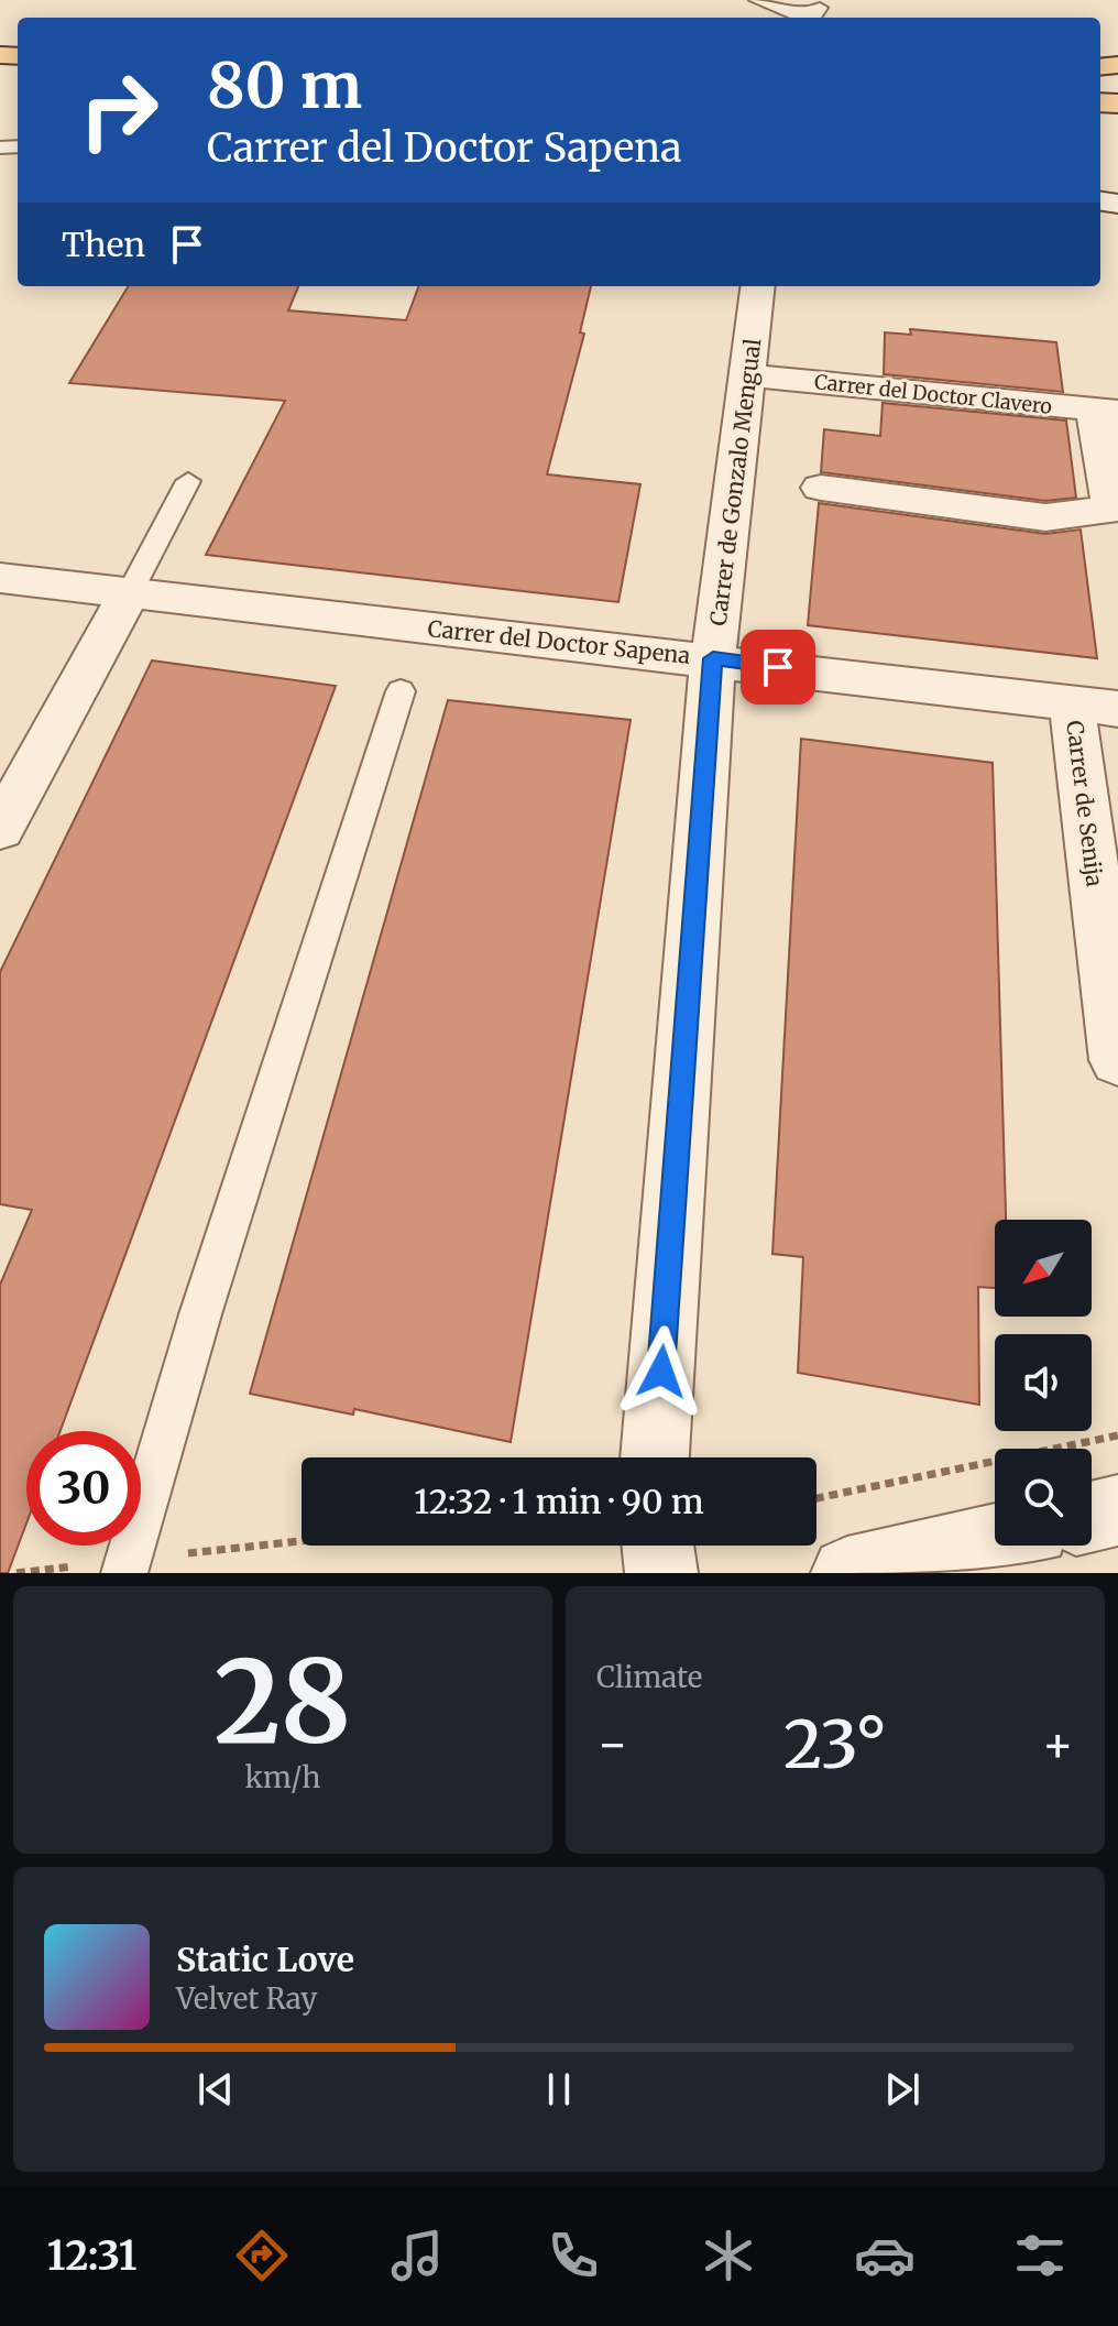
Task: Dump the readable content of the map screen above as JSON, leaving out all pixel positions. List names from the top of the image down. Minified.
{"streets":{"street":["Carrer del Doctor Clavero","Carrer de Gonzalo Mengual","Carrer del Doctor Sapena","Carrer de Senija"]},"crossings":[["Carrer del Doctor Clavero","Carrer de Gonzalo Mengual"],["Carrer de Gonzalo Mengual","Carrer del Doctor Sapena"],["Carrer del Doctor Sapena","Carrer de Senija"]],"north":"bottom left","page":{"turn":["80 m","Carrer del Doctor Sapena"],"then":"Then","limit":"30","trip":"12:32 · 1 min · 90 m","tile":[["28","km/h"],"Climate"],"heat":["−","23°","+"],"song":["Static Love","Velvet Ray"],"tabs":"12:31"}}
